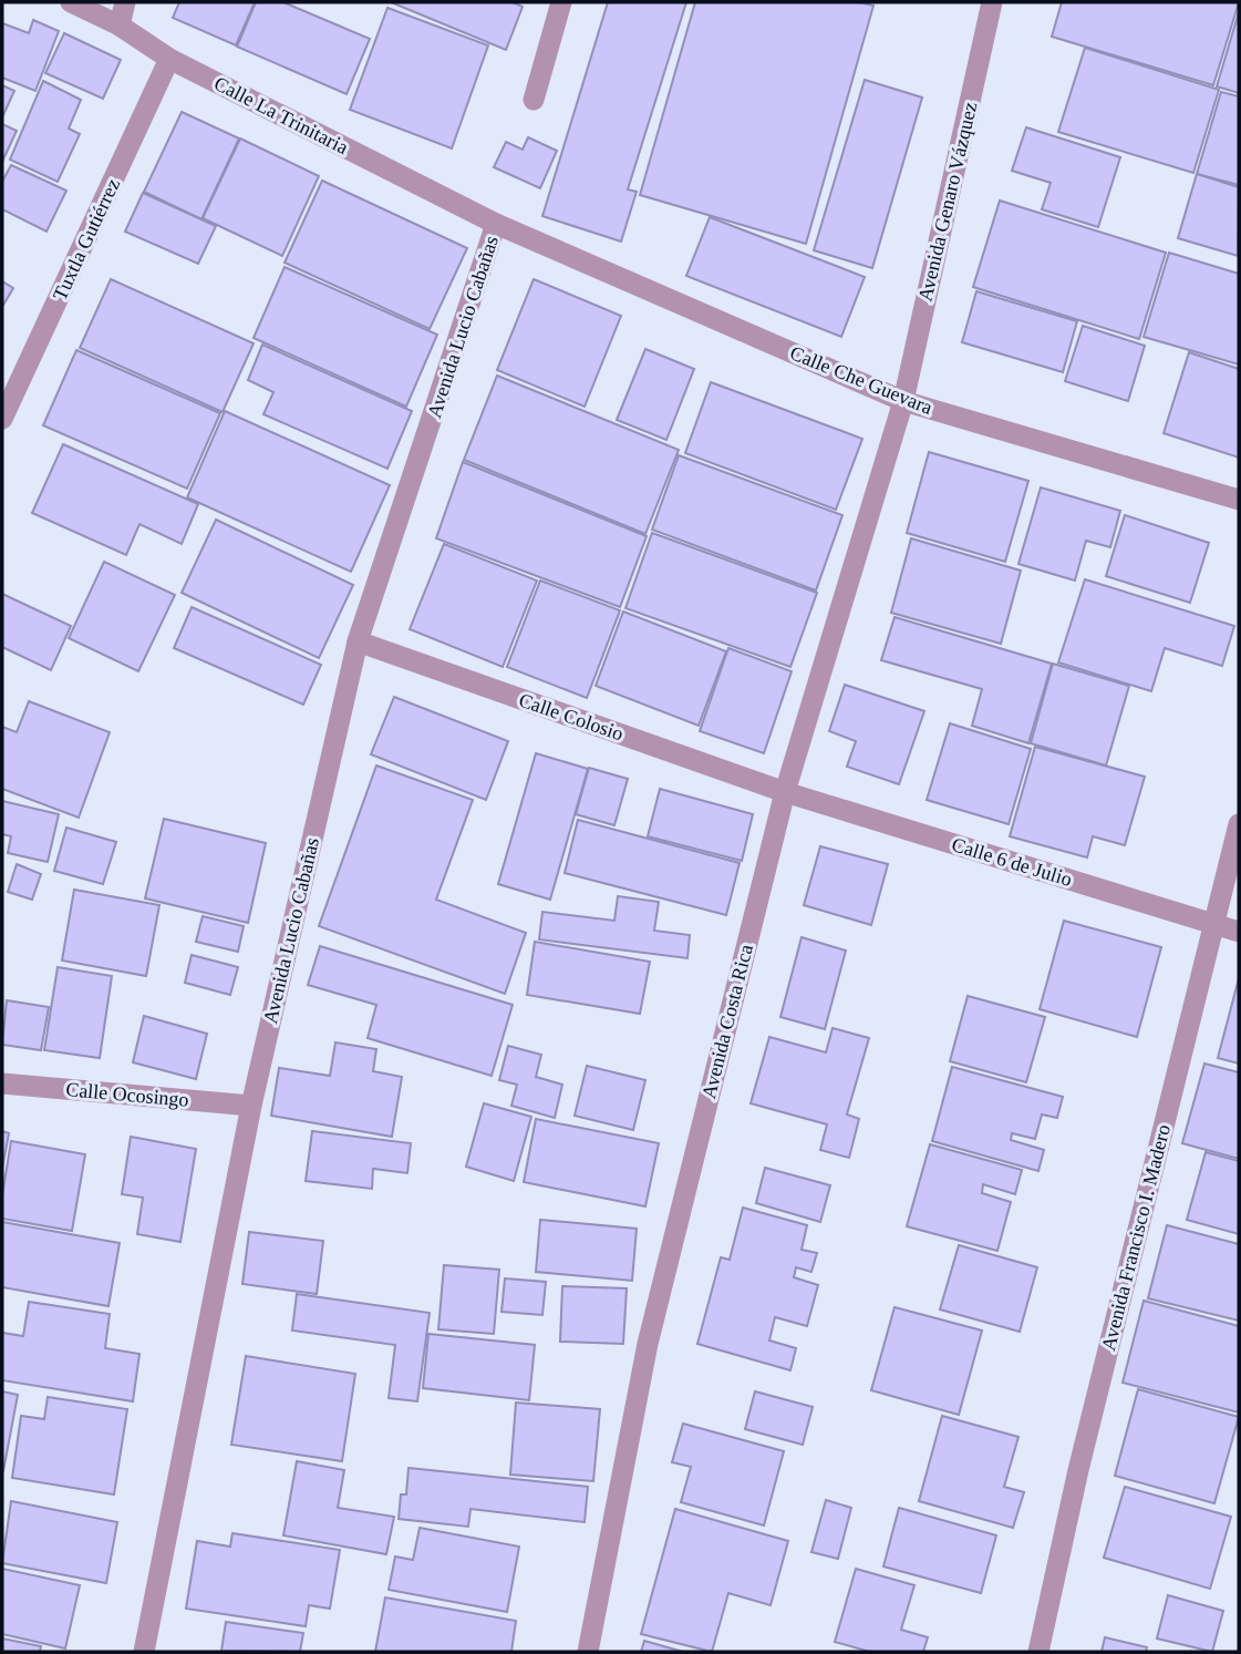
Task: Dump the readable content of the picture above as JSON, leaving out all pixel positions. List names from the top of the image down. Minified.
{"streets":{"street":["Calle La Trinitaria","Avenida Genaro Vázquez","Tuxtla Gutiérrez","Avenida Lucio Cabañas","Calle Che Guevara","Calle Colosio","Calle 6 de Julio","Avenida Costa Rica","Calle Ocosingo","Avenida Francisco I. Madero"]},"crossings":[["Calle La Trinitaria","Tuxtla Gutiérrez"],["Calle La Trinitaria","Avenida Lucio Cabañas"],["Calle La Trinitaria","Calle Che Guevara"],["Avenida Genaro Vázquez","Calle Che Guevara"],["Avenida Genaro Vázquez","Avenida Costa Rica"],["Avenida Lucio Cabañas","Calle Che Guevara"],["Avenida Lucio Cabañas","Calle Colosio"],["Avenida Lucio Cabañas","Calle Ocosingo"],["Calle Che Guevara","Avenida Costa Rica"],["Calle Colosio","Calle 6 de Julio"],["Calle Colosio","Avenida Costa Rica"],["Calle 6 de Julio","Avenida Costa Rica"],["Calle 6 de Julio","Avenida Francisco I. Madero"]]}
